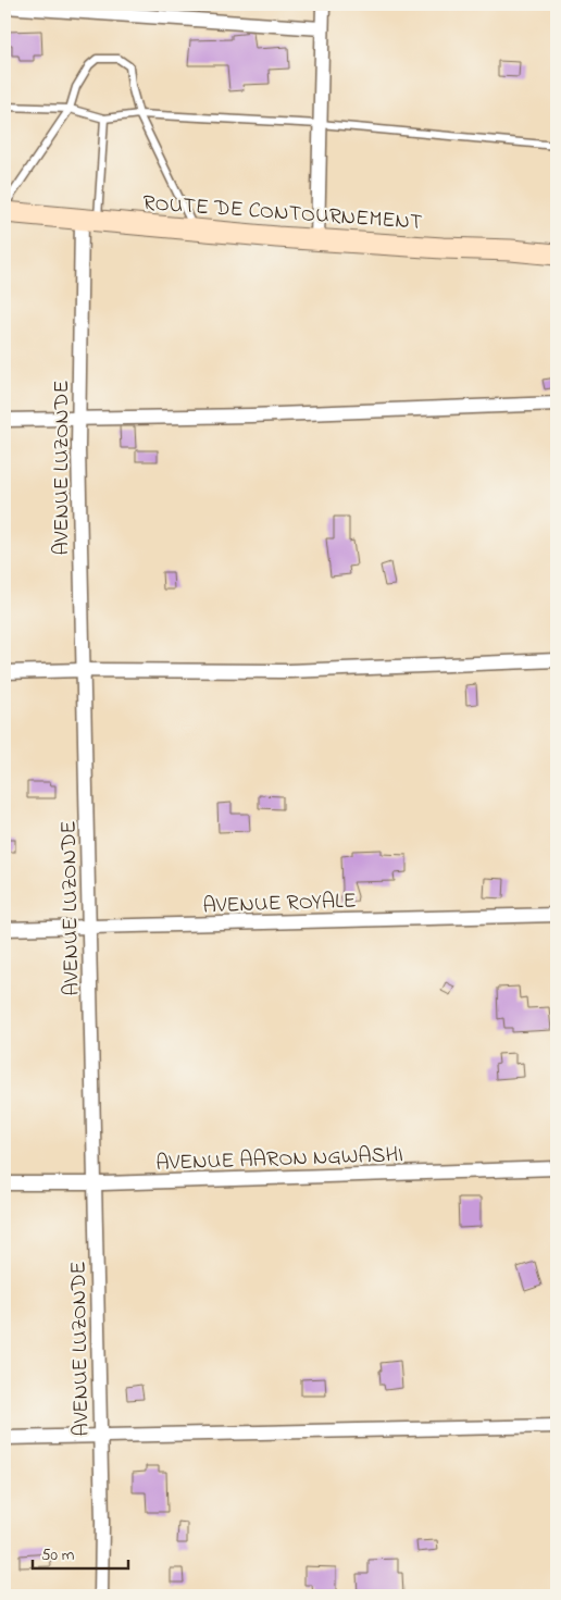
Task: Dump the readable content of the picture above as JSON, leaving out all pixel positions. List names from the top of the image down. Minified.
{"streets":{"street":["ROUTE DE CONTOURNEMENT","AVENUE LUZONDE","AVENUE ROYALE","AVENUE AARON NGWASHI"]},"crossings":[["ROUTE DE CONTOURNEMENT","AVENUE LUZONDE"],["AVENUE LUZONDE","AVENUE ROYALE"],["AVENUE LUZONDE","AVENUE AARON NGWASHI"]],"scale_bar":"50 m"}
